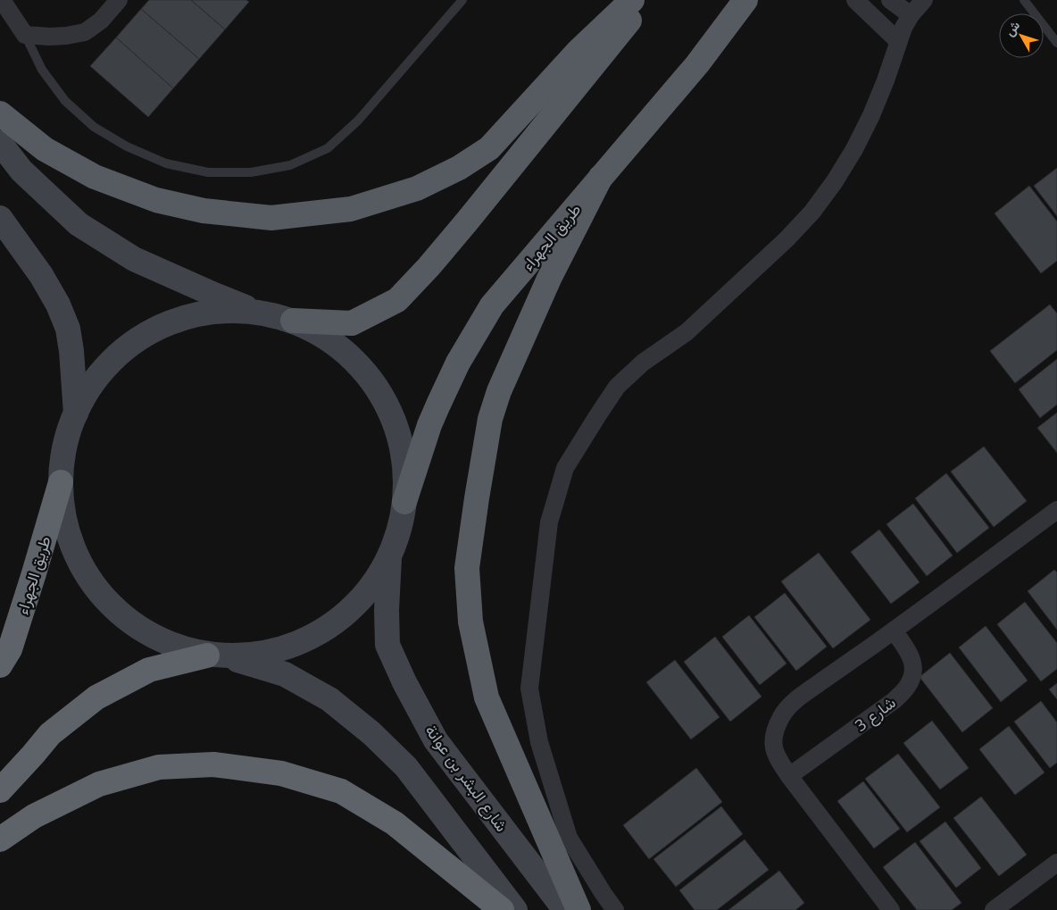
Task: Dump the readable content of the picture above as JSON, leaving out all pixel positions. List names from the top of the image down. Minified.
{"streets":{"highway":["طريق الجهراء"],"main road":["شارع البشر بن عوانة"],"street":["شارع 3"]},"north":"top left"}
